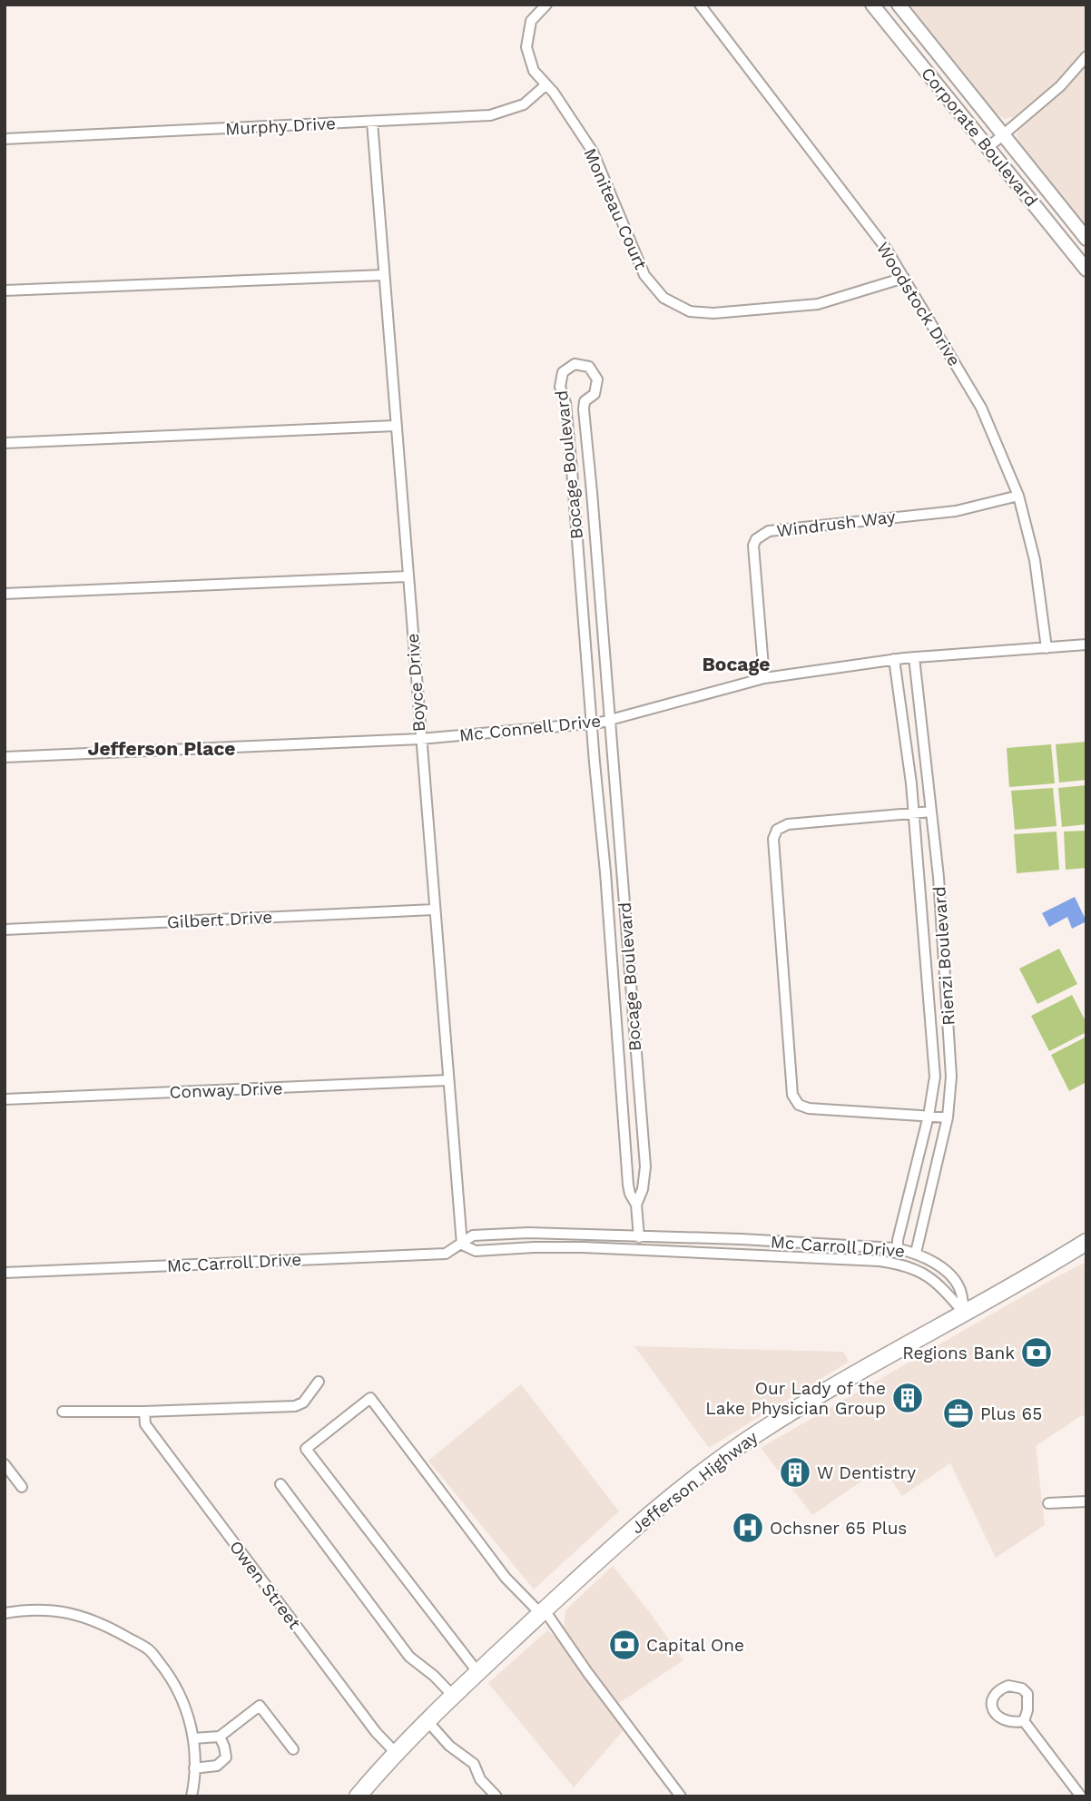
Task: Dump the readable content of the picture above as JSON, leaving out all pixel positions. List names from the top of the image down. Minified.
{"streets":{"main road":["Jefferson Highway"],"street":["Murphy Drive","Corporate Boulevard","Moniteau Court","Woodstock Drive","Bocage Boulevard","Windrush Way","Boyce Drive","Mc Connell Drive","Gilbert Drive","Rienzi Boulevard","Conway Drive","Mc Carroll Drive","Owen Street"]},"crossings":[["Murphy Drive","Moniteau Court"],["Murphy Drive","Boyce Drive"],["Moniteau Court","Woodstock Drive"],["Woodstock Drive","Windrush Way"],["Woodstock Drive","Mc Connell Drive"],["Bocage Boulevard","Mc Connell Drive"],["Bocage Boulevard","Mc Carroll Drive"],["Windrush Way","Mc Connell Drive"],["Boyce Drive","Mc Connell Drive"],["Boyce Drive","Gilbert Drive"],["Boyce Drive","Conway Drive"],["Boyce Drive","Mc Carroll Drive"],["Mc Connell Drive","Rienzi Boulevard"],["Rienzi Boulevard","Mc Carroll Drive"],["Mc Carroll Drive","Jefferson Highway"],["Jefferson Highway","Owen Street"]],"districts":["Bocage","Jefferson Place"],"places":{"bank":["Regions Bank","Capital One"],"building":["Our Lady of the Lake Physician Group","W Dentistry"],"office":["Plus 65"],"hospital":["Ochsner 65 Plus"]}}
